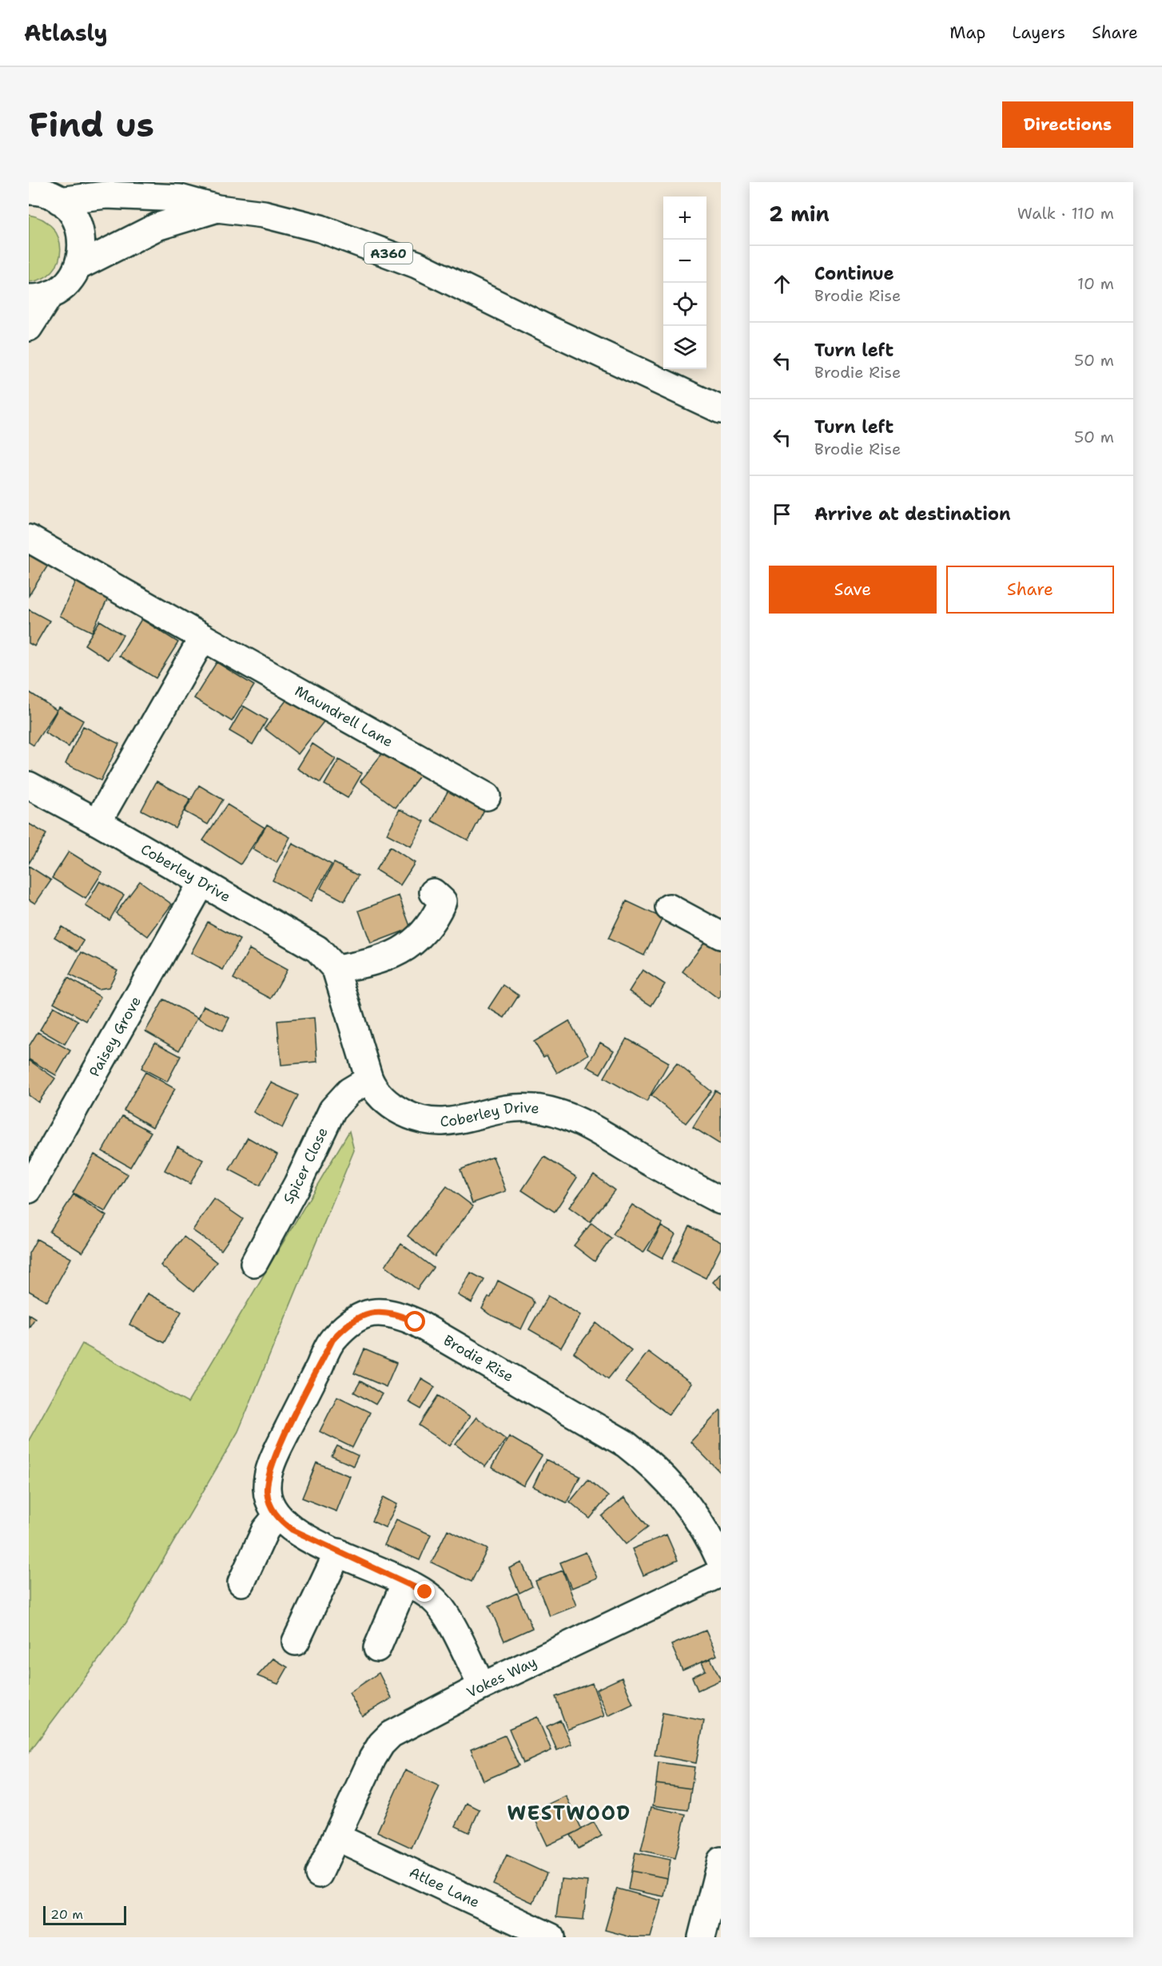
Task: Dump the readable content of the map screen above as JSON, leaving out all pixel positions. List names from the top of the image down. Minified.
{"streets":{"street":["A360","Maundrell Lane","Coberley Drive","Paisey Grove","Spicer Close","Brodie Rise","Vokes Way","Atlee Lane"]},"crossings":[["Coberley Drive","Paisey Grove"],["Coberley Drive","Spicer Close"],["Vokes Way","Atlee Lane"]],"districts":["WESTWOOD"],"scale_bar":"20 m","page":{"header":"Atlasly","nav":["Map","Layers","Share"],"buttons":["Directions",["Save","Share"]],"title":"Find us","heading":["2 min","Walk · 110 m"],"map_buttons":["+","−"],"list":[["Continue","Brodie Rise","10 m"],["Turn left","Brodie Rise","50 m"],["Turn left","Brodie Rise","50 m"],"Arrive at destination"],"scale":"20 m"}}
